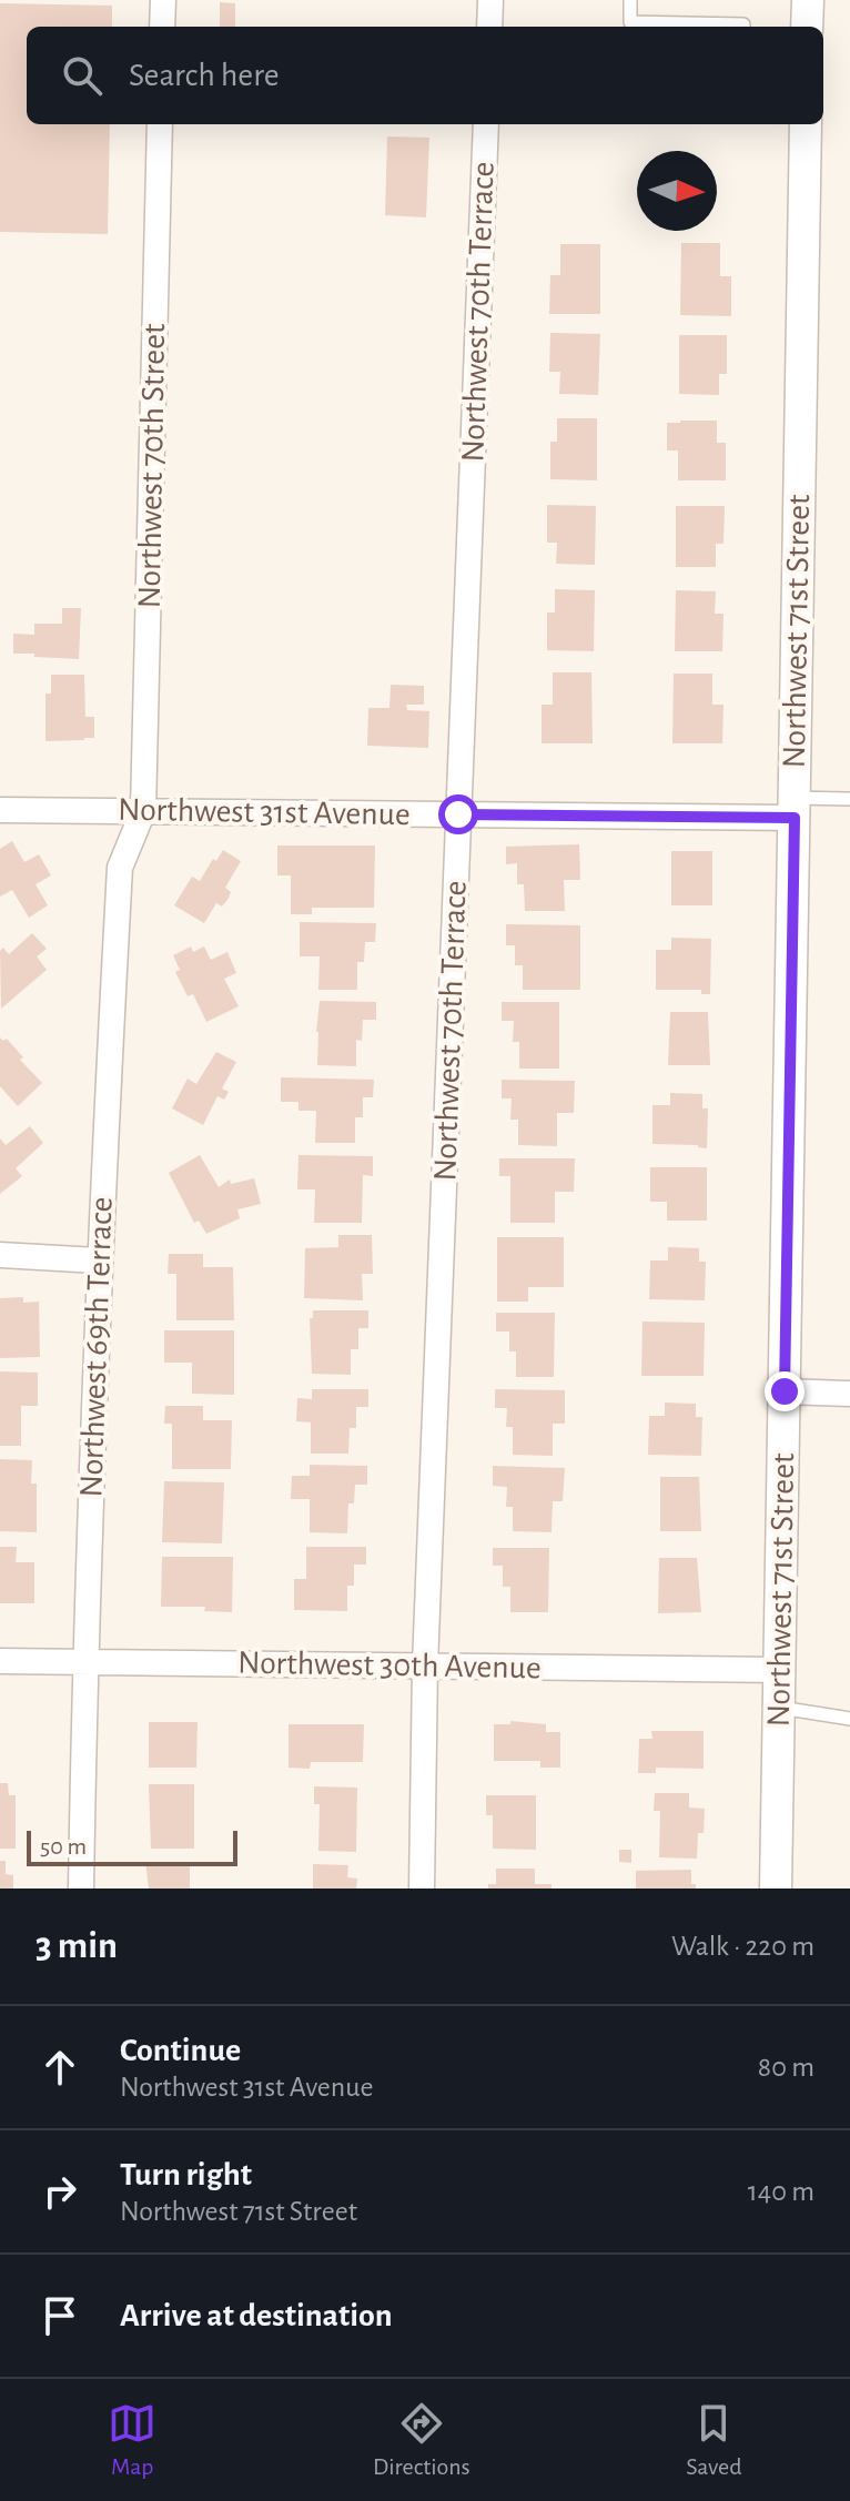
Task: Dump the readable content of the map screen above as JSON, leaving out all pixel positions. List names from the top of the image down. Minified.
{"streets":{"street":["Northwest 70th Terrace","Northwest 70th Street","Northwest 71st Street","Northwest 31st Avenue","Northwest 69th Terrace","Northwest 30th Avenue"]},"crossings":[["Northwest 70th Terrace","Northwest 31st Avenue"],["Northwest 70th Terrace","Northwest 30th Avenue"],["Northwest 70th Street","Northwest 31st Avenue"],["Northwest 70th Street","Northwest 69th Terrace"],["Northwest 71st Street","Northwest 31st Avenue"],["Northwest 71st Street","Northwest 30th Avenue"],["Northwest 31st Avenue","Northwest 69th Terrace"],["Northwest 69th Terrace","Northwest 30th Avenue"]],"scale_bar":"50 m","north":"right","page":{"search":"Search here","scale":"50 m","heading":["3 min","Walk · 220 m"],"list":[["Continue","Northwest 31st Avenue","80 m"],["Turn right","Northwest 71st Street","140 m"],"Arrive at destination"],"nav":["Map","Directions","Saved"]}}
